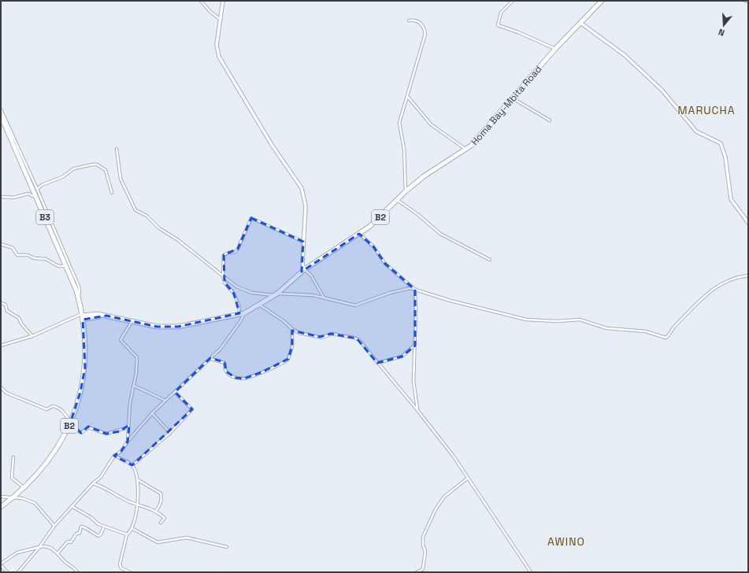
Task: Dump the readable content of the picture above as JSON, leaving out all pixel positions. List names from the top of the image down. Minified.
{"streets":{"highway":["Homa Bay-Mbita Road","B3","B2"]},"crossings":[["B3","B2"]],"districts":["MARUCHA","AWINO"],"north":"bottom"}
